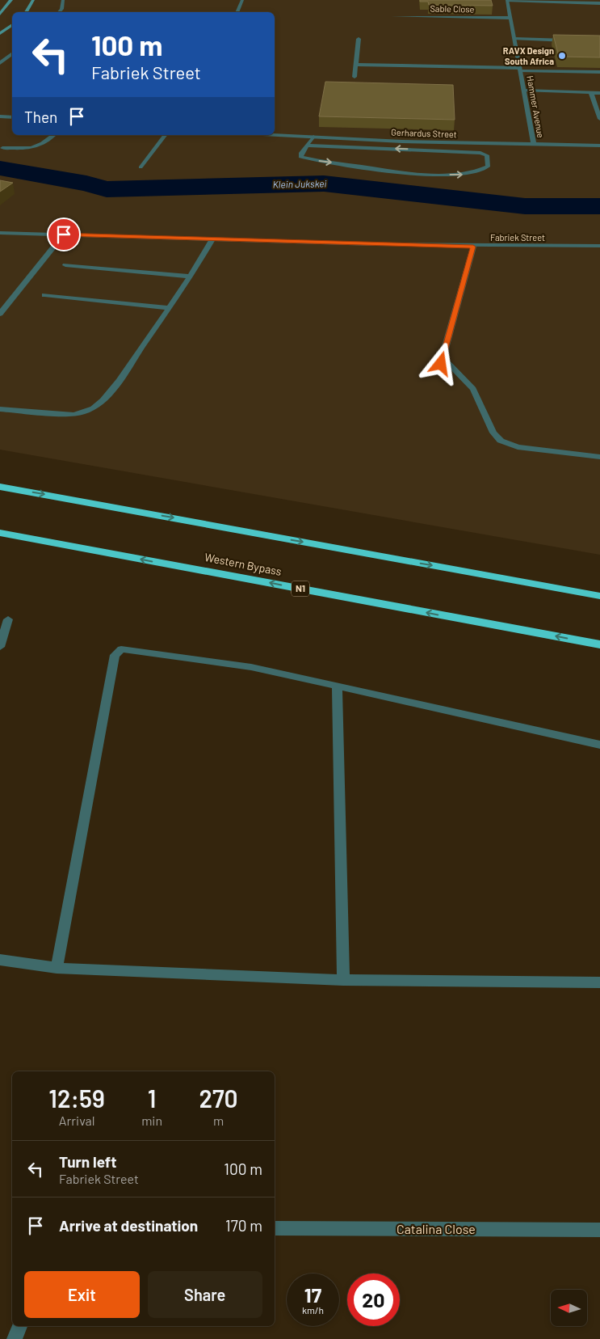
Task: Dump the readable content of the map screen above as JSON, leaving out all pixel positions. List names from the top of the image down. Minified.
{"streets":{"highway":["Western Bypass","N1"],"street":["Sable Close","Hammer Avenue","Gerhardus Street","Fabriek Street","Catalina Close"]},"crossings":[["Sable Close","Hammer Avenue"],["Hammer Avenue","Gerhardus Street"]],"water":["Klein Jukskei"],"places":["RAVX Design South Africa"],"north":"left","page":{"turn":["100 m","Fabriek Street"],"then":"Then","eta":["12:59","Arrival","1","min","270","m"],"list":[{"name":"Turn left","note":"Fabriek Street","value":"100 m"},{"name":"Arrive at destination","value":"170 m"}],"buttons":["Exit","Share"],"speed":"17 km/h","limit":"20"}}
